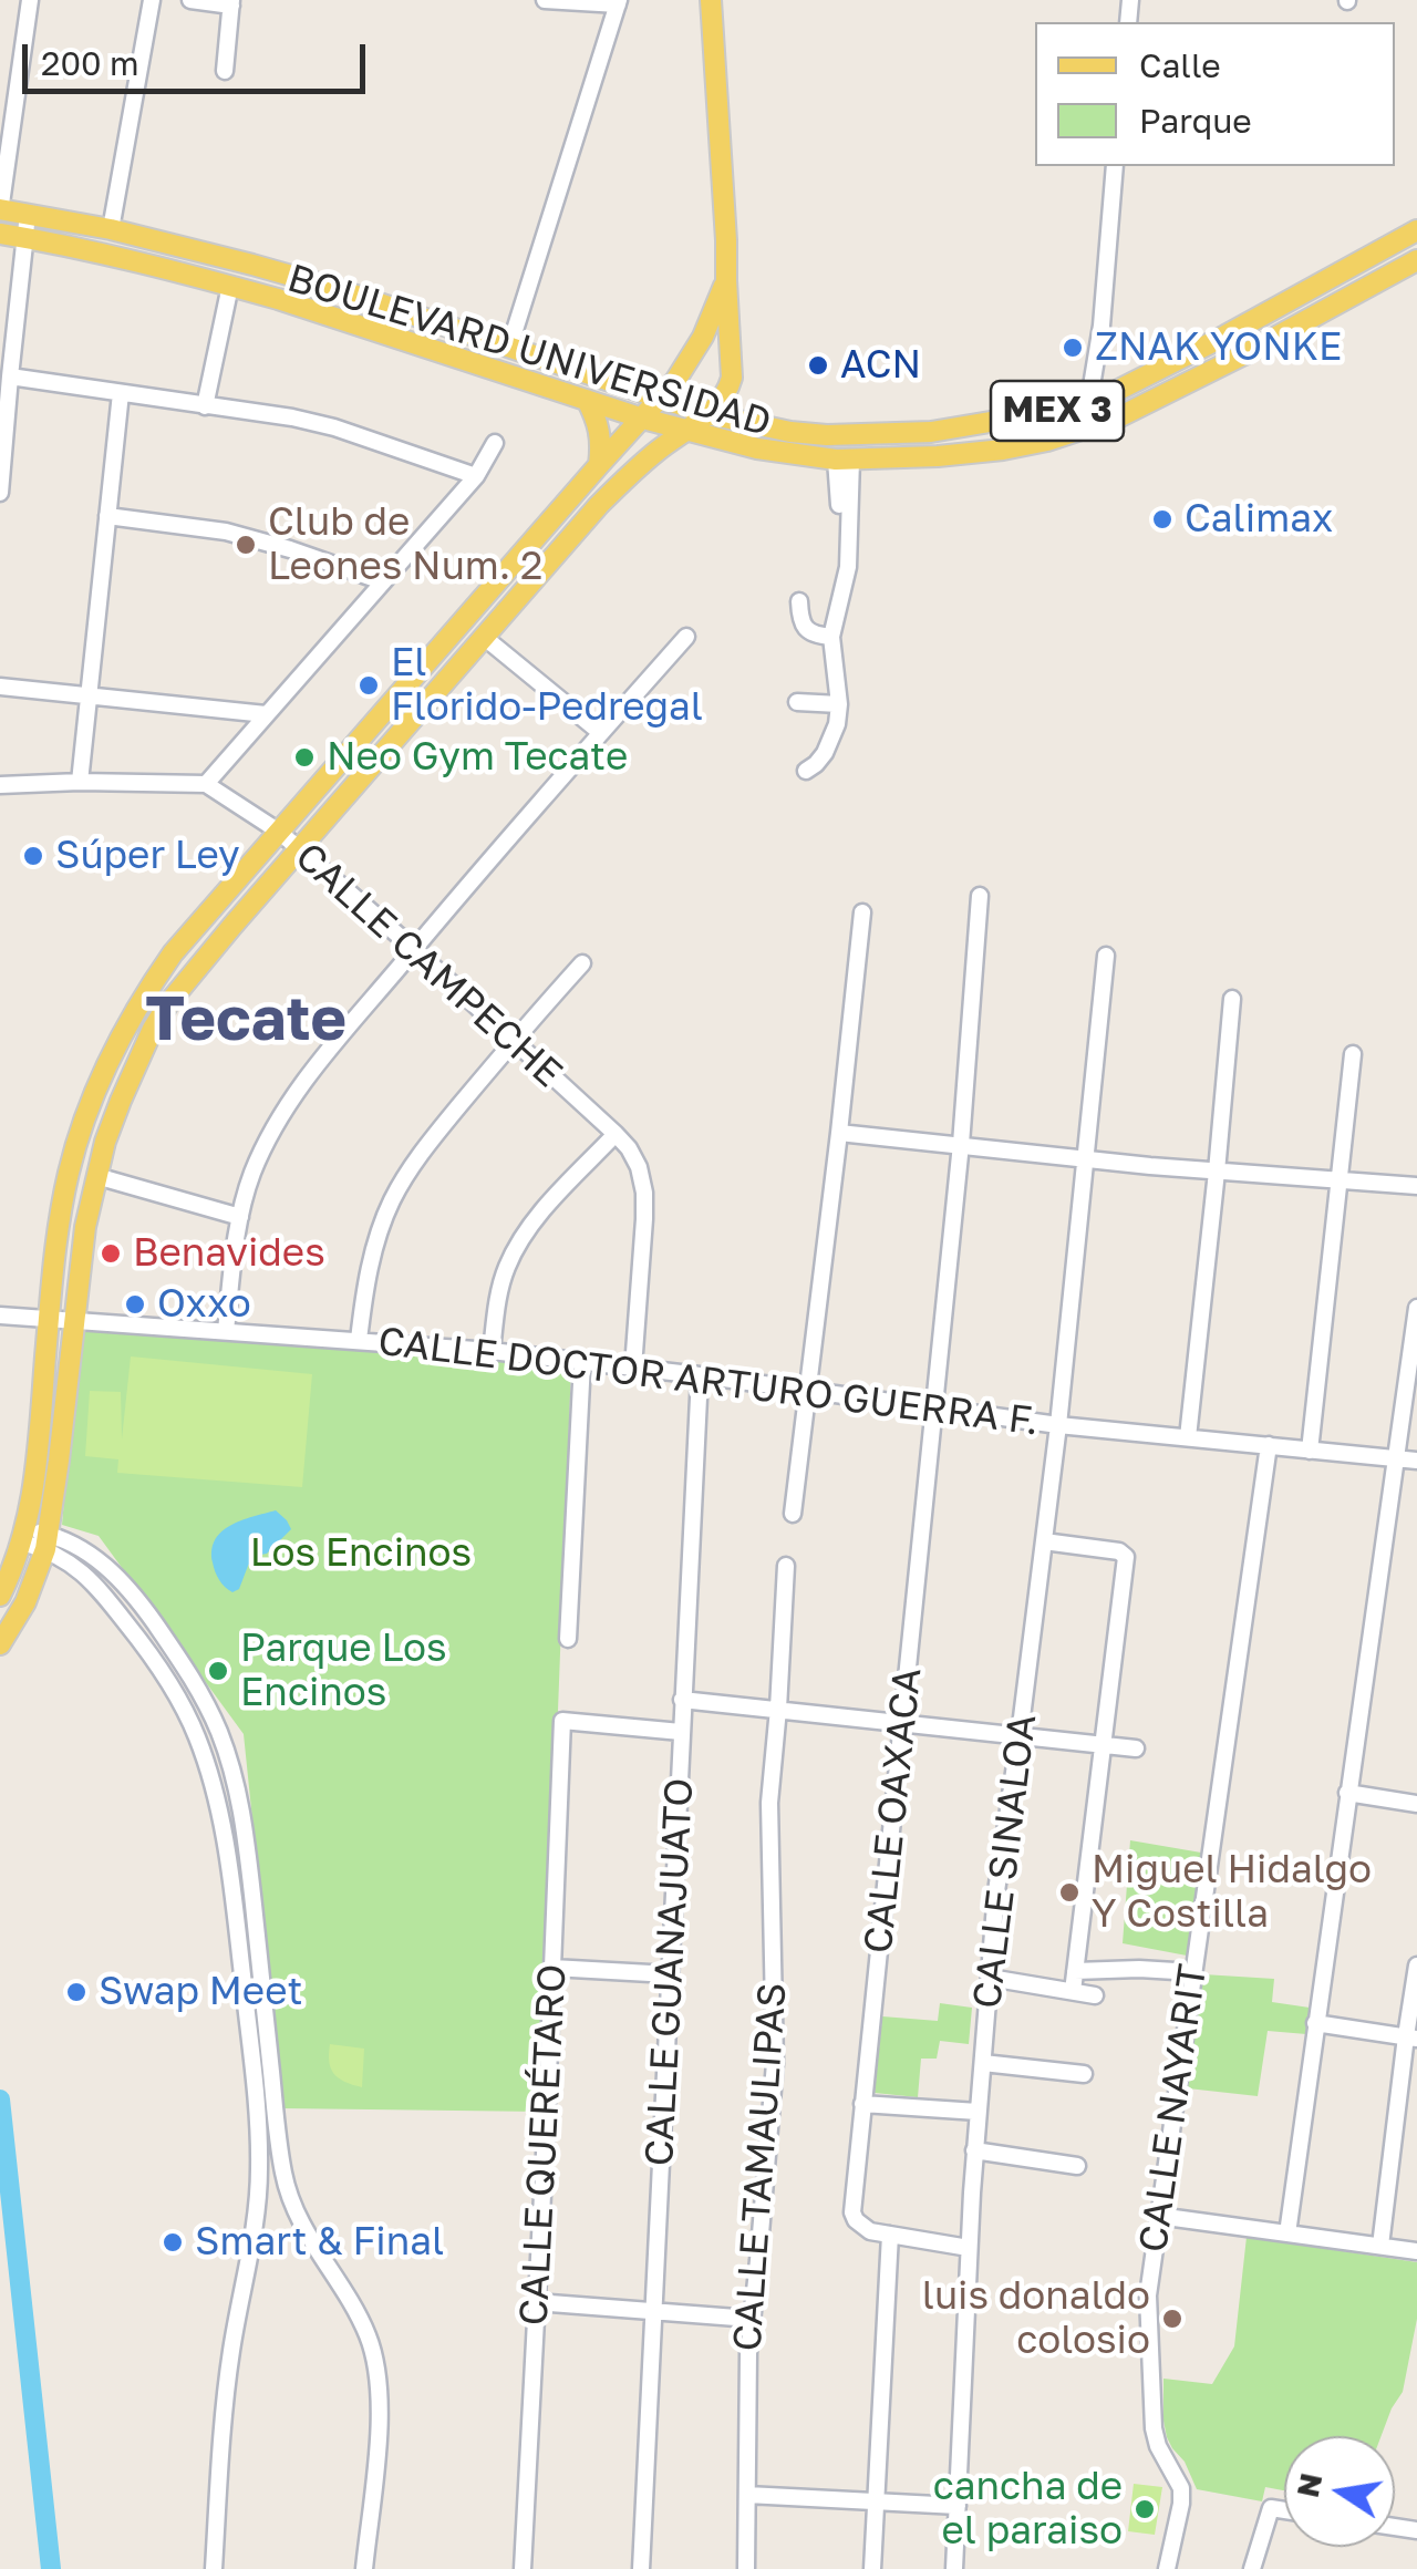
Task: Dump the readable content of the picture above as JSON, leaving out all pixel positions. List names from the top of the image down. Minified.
{"streets":{"main road":["BOULEVARD UNIVERSIDAD","MEX 3"],"street":["CALLE CAMPECHE","CALLE DOCTOR ARTURO GUERRA F.","CALLE OAXACA","CALLE SINALOA","CALLE GUANAJUATO","CALLE NAYARIT","CALLE QUERÉTARO","CALLE TAMAULIPAS"]},"crossings":[["CALLE CAMPECHE","CALLE DOCTOR ARTURO GUERRA F."],["CALLE DOCTOR ARTURO GUERRA F.","CALLE OAXACA"],["CALLE DOCTOR ARTURO GUERRA F.","CALLE SINALOA"],["CALLE DOCTOR ARTURO GUERRA F.","CALLE GUANAJUATO"],["CALLE DOCTOR ARTURO GUERRA F.","CALLE NAYARIT"],["CALLE GUANAJUATO","CALLE QUERÉTARO"]],"districts":["Tecate"],"parks":["Los Encinos"],"places":["ZNAK YONKE","ACN","Calimax","Club de Leones Num. 2","El Florido-Pedregal","Neo Gym Tecate","Súper Ley","Benavides","Oxxo","Parque Los Encinos","Miguel Hidalgo Y Costilla","Swap Meet","Smart & Final","luis donaldo colosio","cancha de el paraiso"],"legend":["Calle","Parque"],"scale_bar":"200 m","north":"left"}
